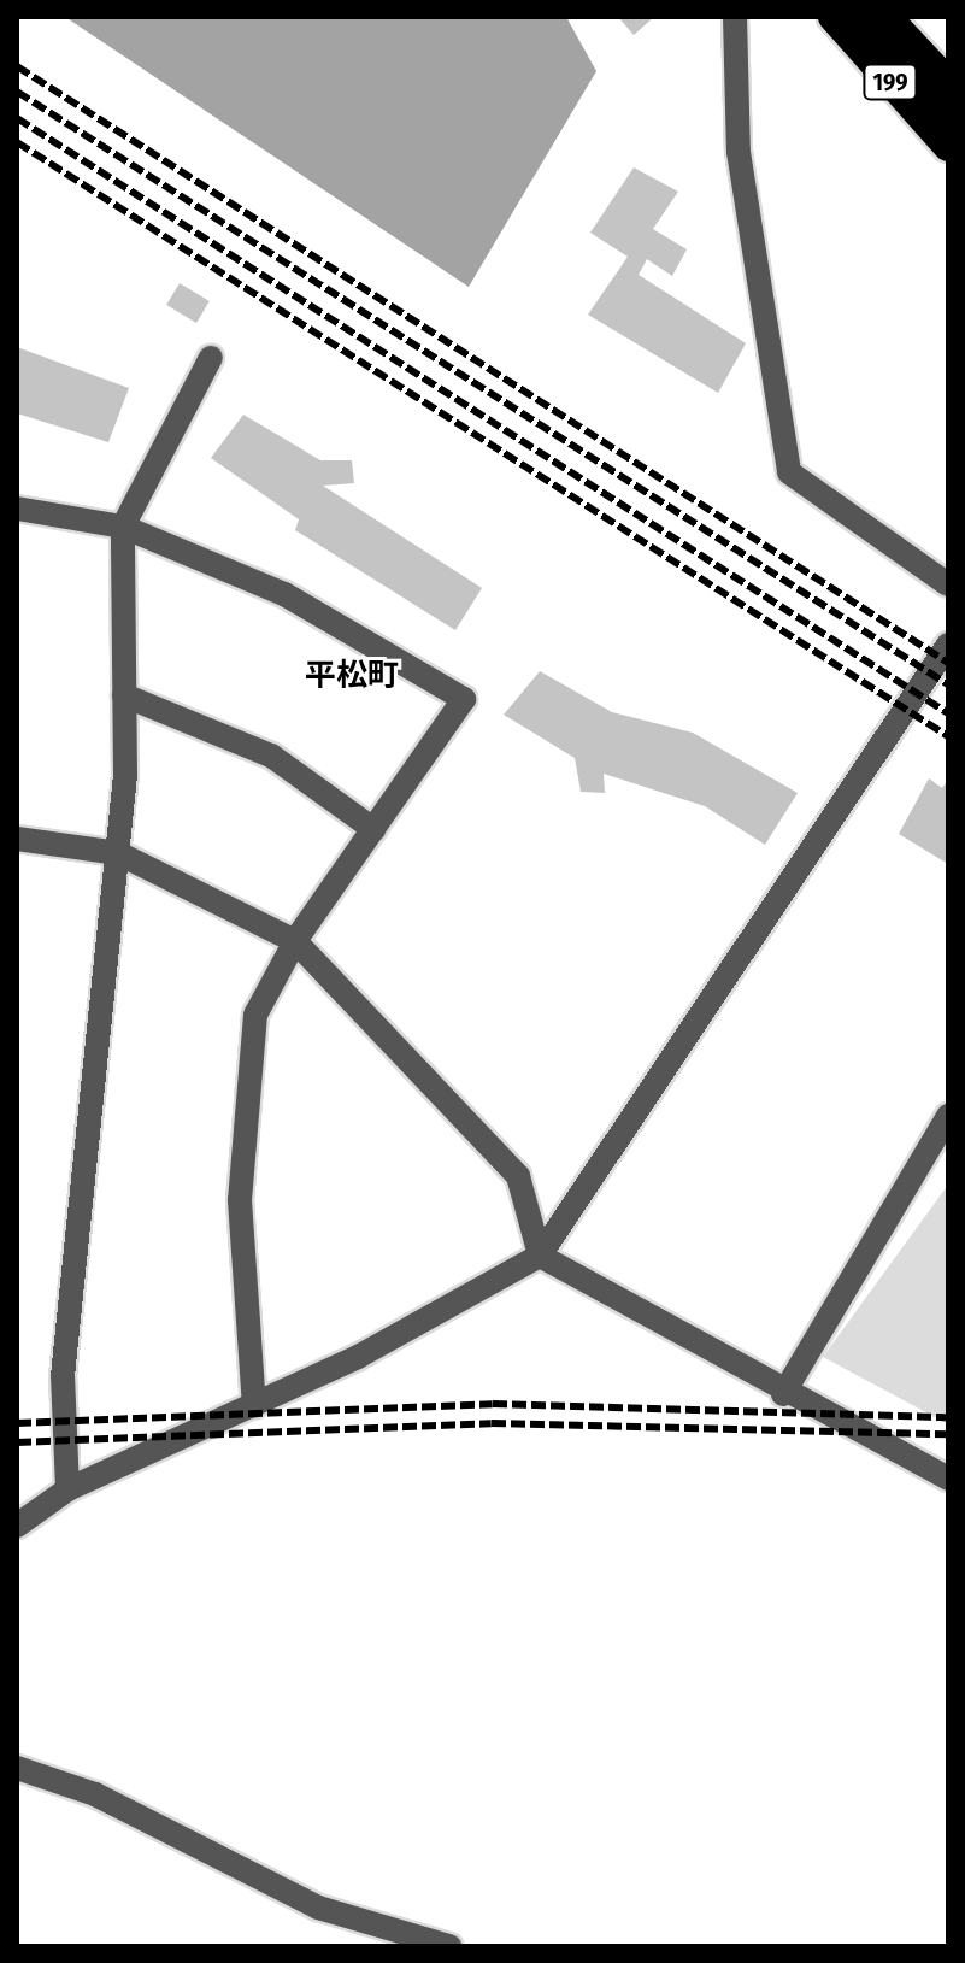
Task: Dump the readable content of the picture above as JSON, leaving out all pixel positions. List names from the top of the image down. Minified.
{"streets":{"highway":["199"]},"districts":["平松町"]}
